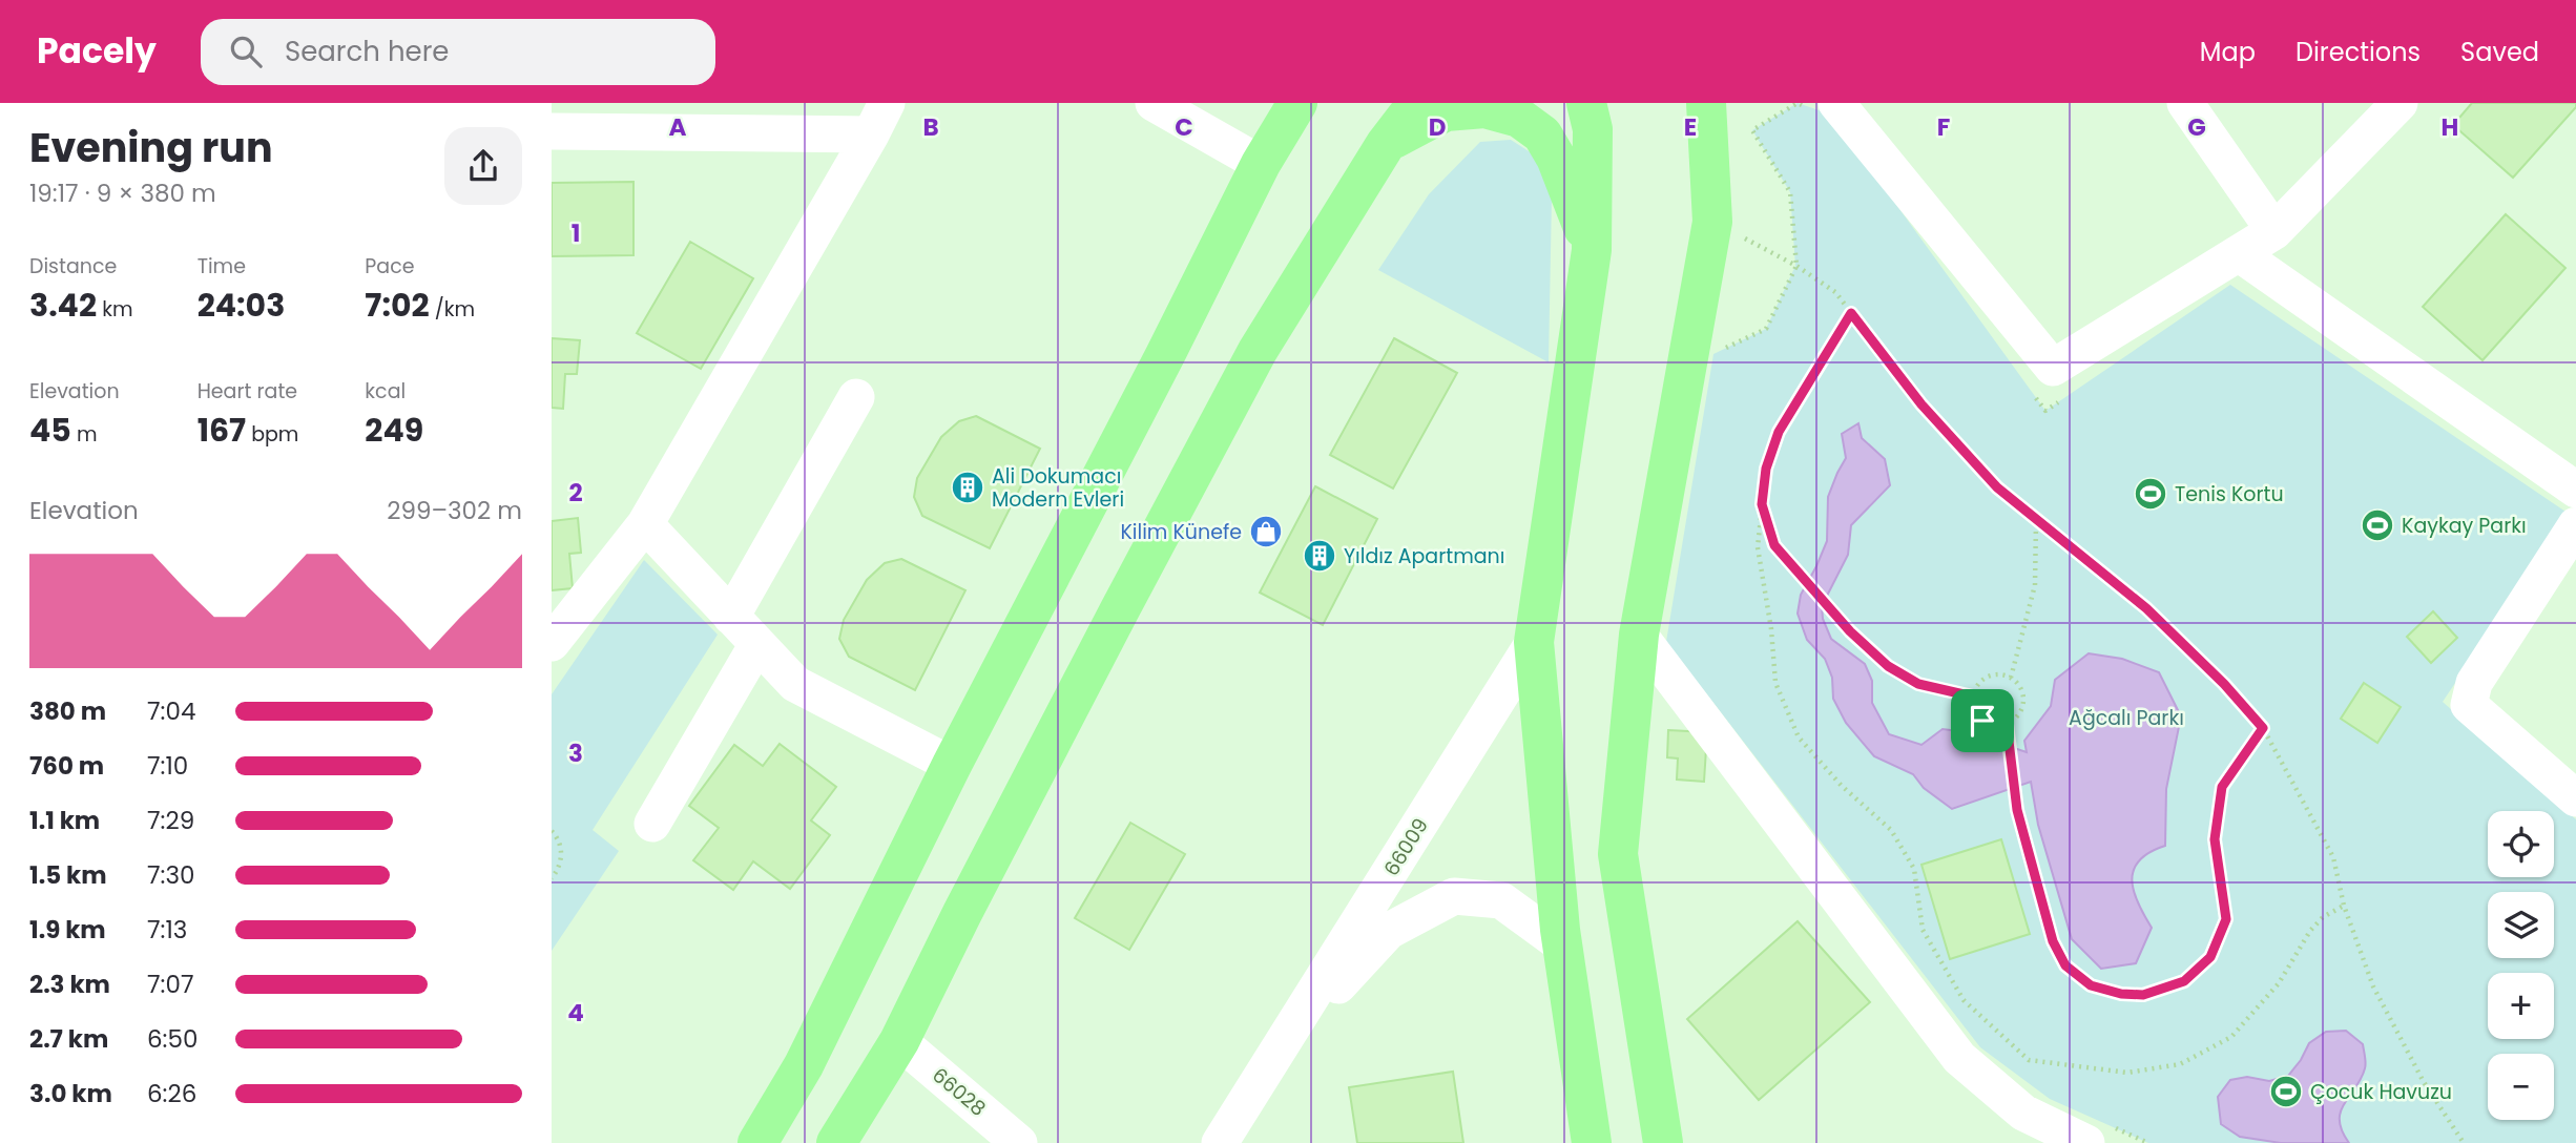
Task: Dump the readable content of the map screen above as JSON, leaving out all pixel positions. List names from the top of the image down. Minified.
{"streets":{"street":["66009","66028"]},"parks":["Ağcalı Parkı"],"places":{"building":["Ali Dokumacı Modern Evleri","Yıldız Apartmanı"],"sports":["Tenis Kortu","Kaykay Parkı","Çocuk Havuzu"],"shop":["Kilim Künefe"]},"page":{"header":"Pacely","search":"Search here","nav":["Map","Directions","Saved"],"heading":["Evening run","19:17 · 9 × 380 m"],"stats":[["Distance","3.42 km"],["Time","24:03"],["Pace","7:02 /km"],["Elevation","45 m"],["Heart rate","167 bpm"],["kcal","249"]],"chart":["Elevation","299–302 m"],"list":[{"name":"380 m","note":"7:04"},{"name":"760 m","note":"7:10"},{"name":"1.1 km","note":"7:29"},{"name":"1.5 km","note":"7:30"},{"name":"1.9 km","note":"7:13"},{"name":"2.3 km","note":"7:07"},{"name":"2.7 km","note":"6:50"},{"name":"3.0 km","note":"6:26"}],"map_buttons":["+","−"]},"grid":{"columns":["A","B","C","D","E","F","G","H"],"rows":["1","2","3","4"]}}
